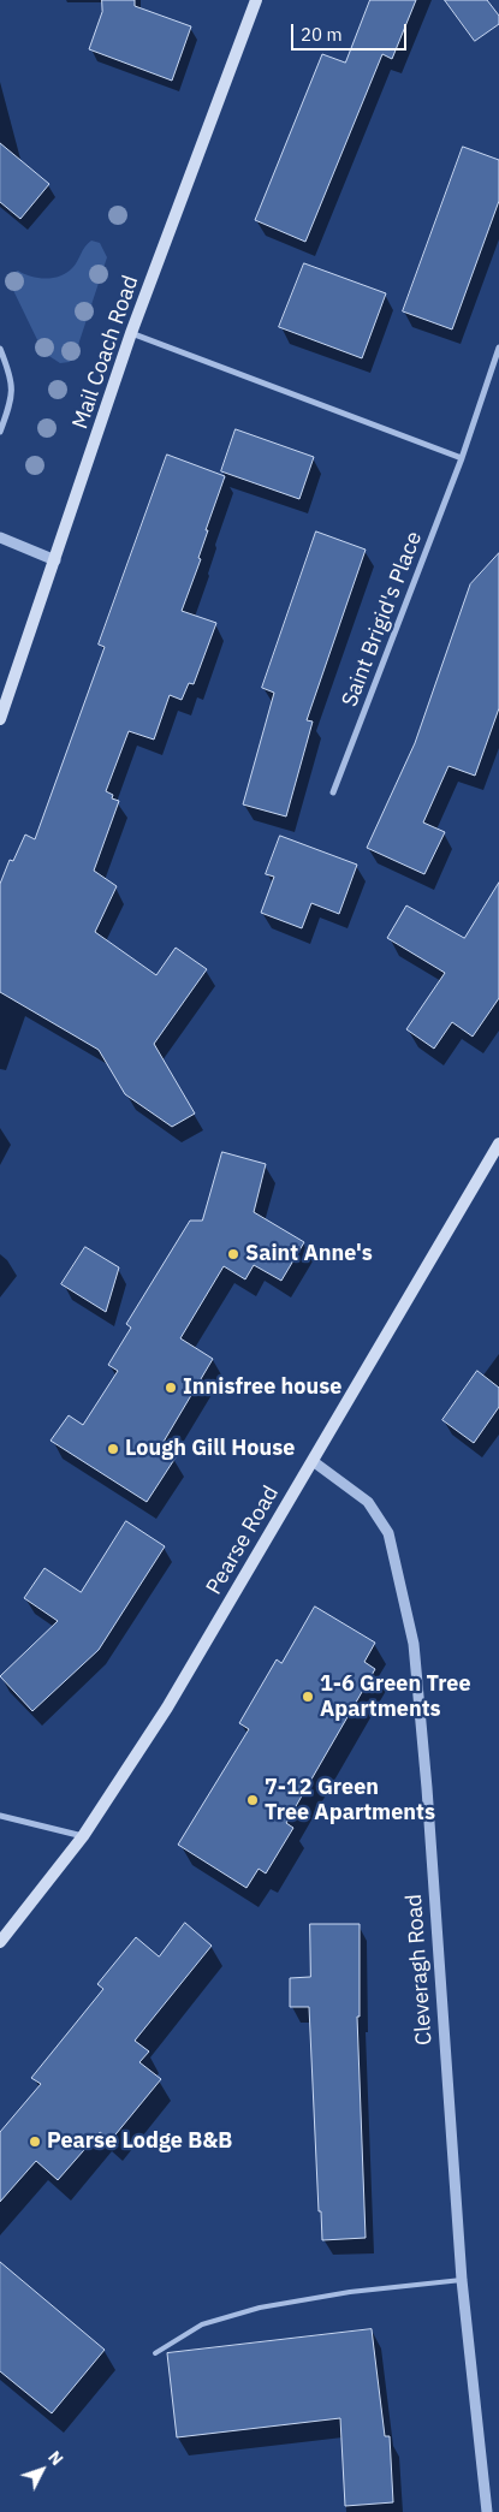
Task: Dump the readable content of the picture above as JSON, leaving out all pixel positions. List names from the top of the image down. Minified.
{"streets":{"main road":["Mail Coach Road","Pearse Road"],"street":["Saint Brigid's Place","Cleveragh Road"]},"crossings":[["Pearse Road","Cleveragh Road"]],"places":["Saint Anne's","Innisfree house","Lough Gill House","1-6 Green Tree Apartments","7-12 Green Tree Apartments","Pearse Lodge B&B"],"scale_bar":"20 m","north":"top right"}
